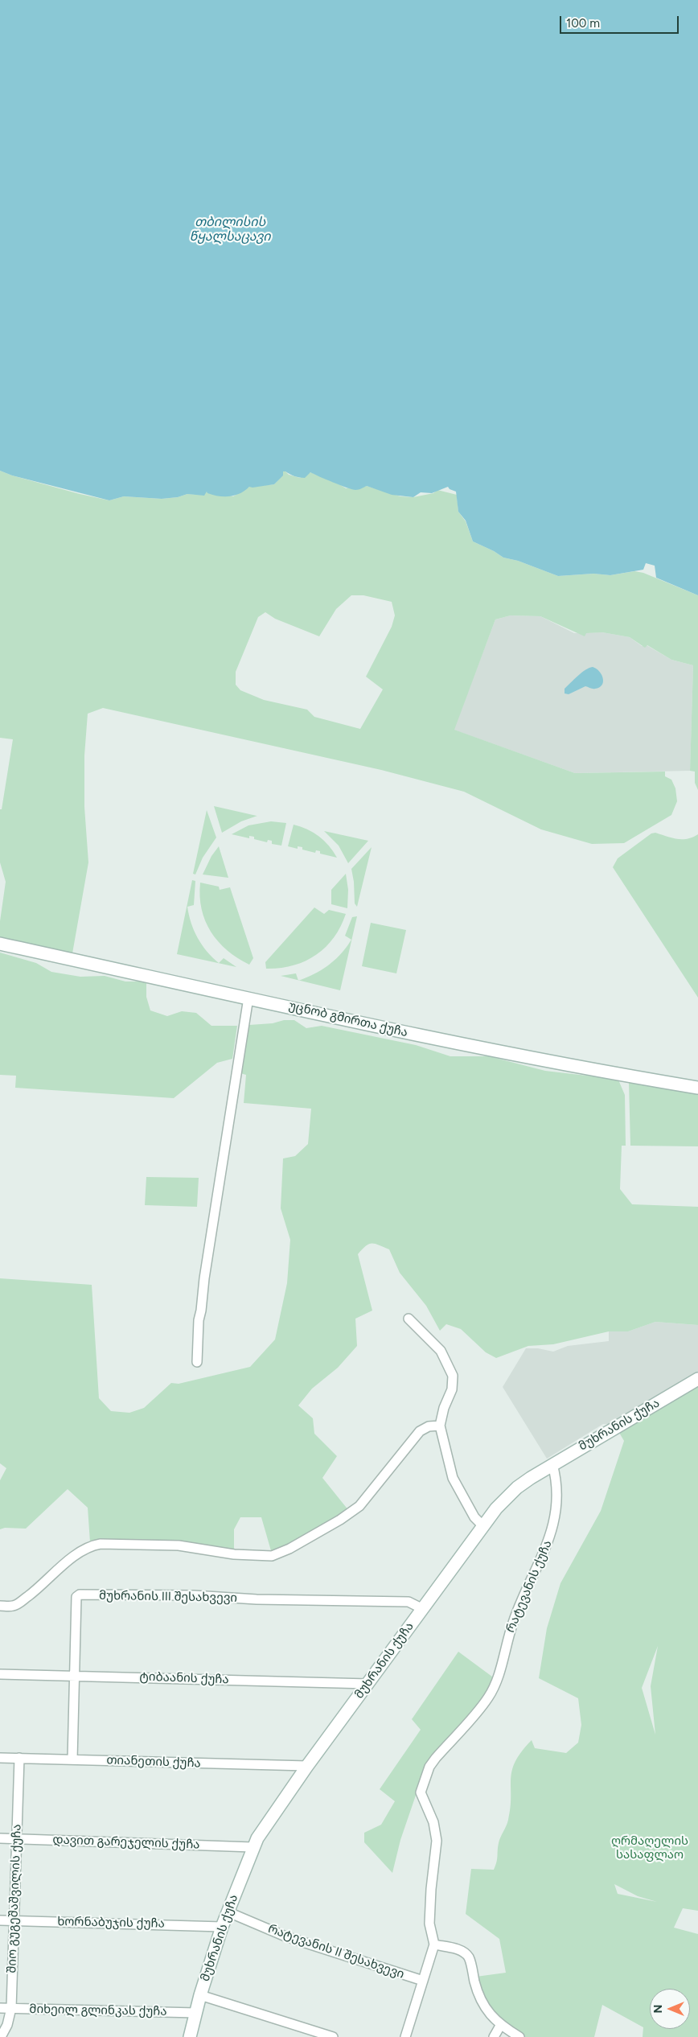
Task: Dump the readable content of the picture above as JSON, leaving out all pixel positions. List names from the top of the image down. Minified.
{"streets":{"street":["უცნობ გმირთა ქუჩა","მუხრანის ქუჩა","რატევანის ქუჩა","მუხრანის III შესახვევი","ტიბაანის ქუჩა","თიანეთის ქუჩა","დავით გარეჯელის ქუჩა","შიო გუგეშაშვილის ქუჩა","ხორნაბუჯის ქუჩა","რატევანის II შესახვევი","მიხეილ გლინკას ქუჩა"]},"crossings":[["მუხრანის ქუჩა","რატევანის ქუჩა"],["მუხრანის ქუჩა","მუხრანის III შესახვევი"],["მუხრანის ქუჩა","ტიბაანის ქუჩა"],["მუხრანის ქუჩა","თიანეთის ქუჩა"],["მუხრანის ქუჩა","დავით გარეჯელის ქუჩა"],["მუხრანის ქუჩა","ხორნაბუჯის ქუჩა"],["მუხრანის ქუჩა","რატევანის II შესახვევი"],["მუხრანის ქუჩა","მიხეილ გლინკას ქუჩა"],["მუხრანის III შესახვევი","ტიბაანის ქუჩა"],["მუხრანის III შესახვევი","თიანეთის ქუჩა"],["თიანეთის ქუჩა","შიო გუგეშაშვილის ქუჩა"],["დავით გარეჯელის ქუჩა","შიო გუგეშაშვილის ქუჩა"],["შიო გუგეშაშვილის ქუჩა","ხორნაბუჯის ქუჩა"],["შიო გუგეშაშვილის ქუჩა","მიხეილ გლინკას ქუჩა"]],"water":["თბილისის წყალსაცავი"],"parks":["ღრმაღელის სასაფლაო"],"scale_bar":"100 m","north":"left"}
